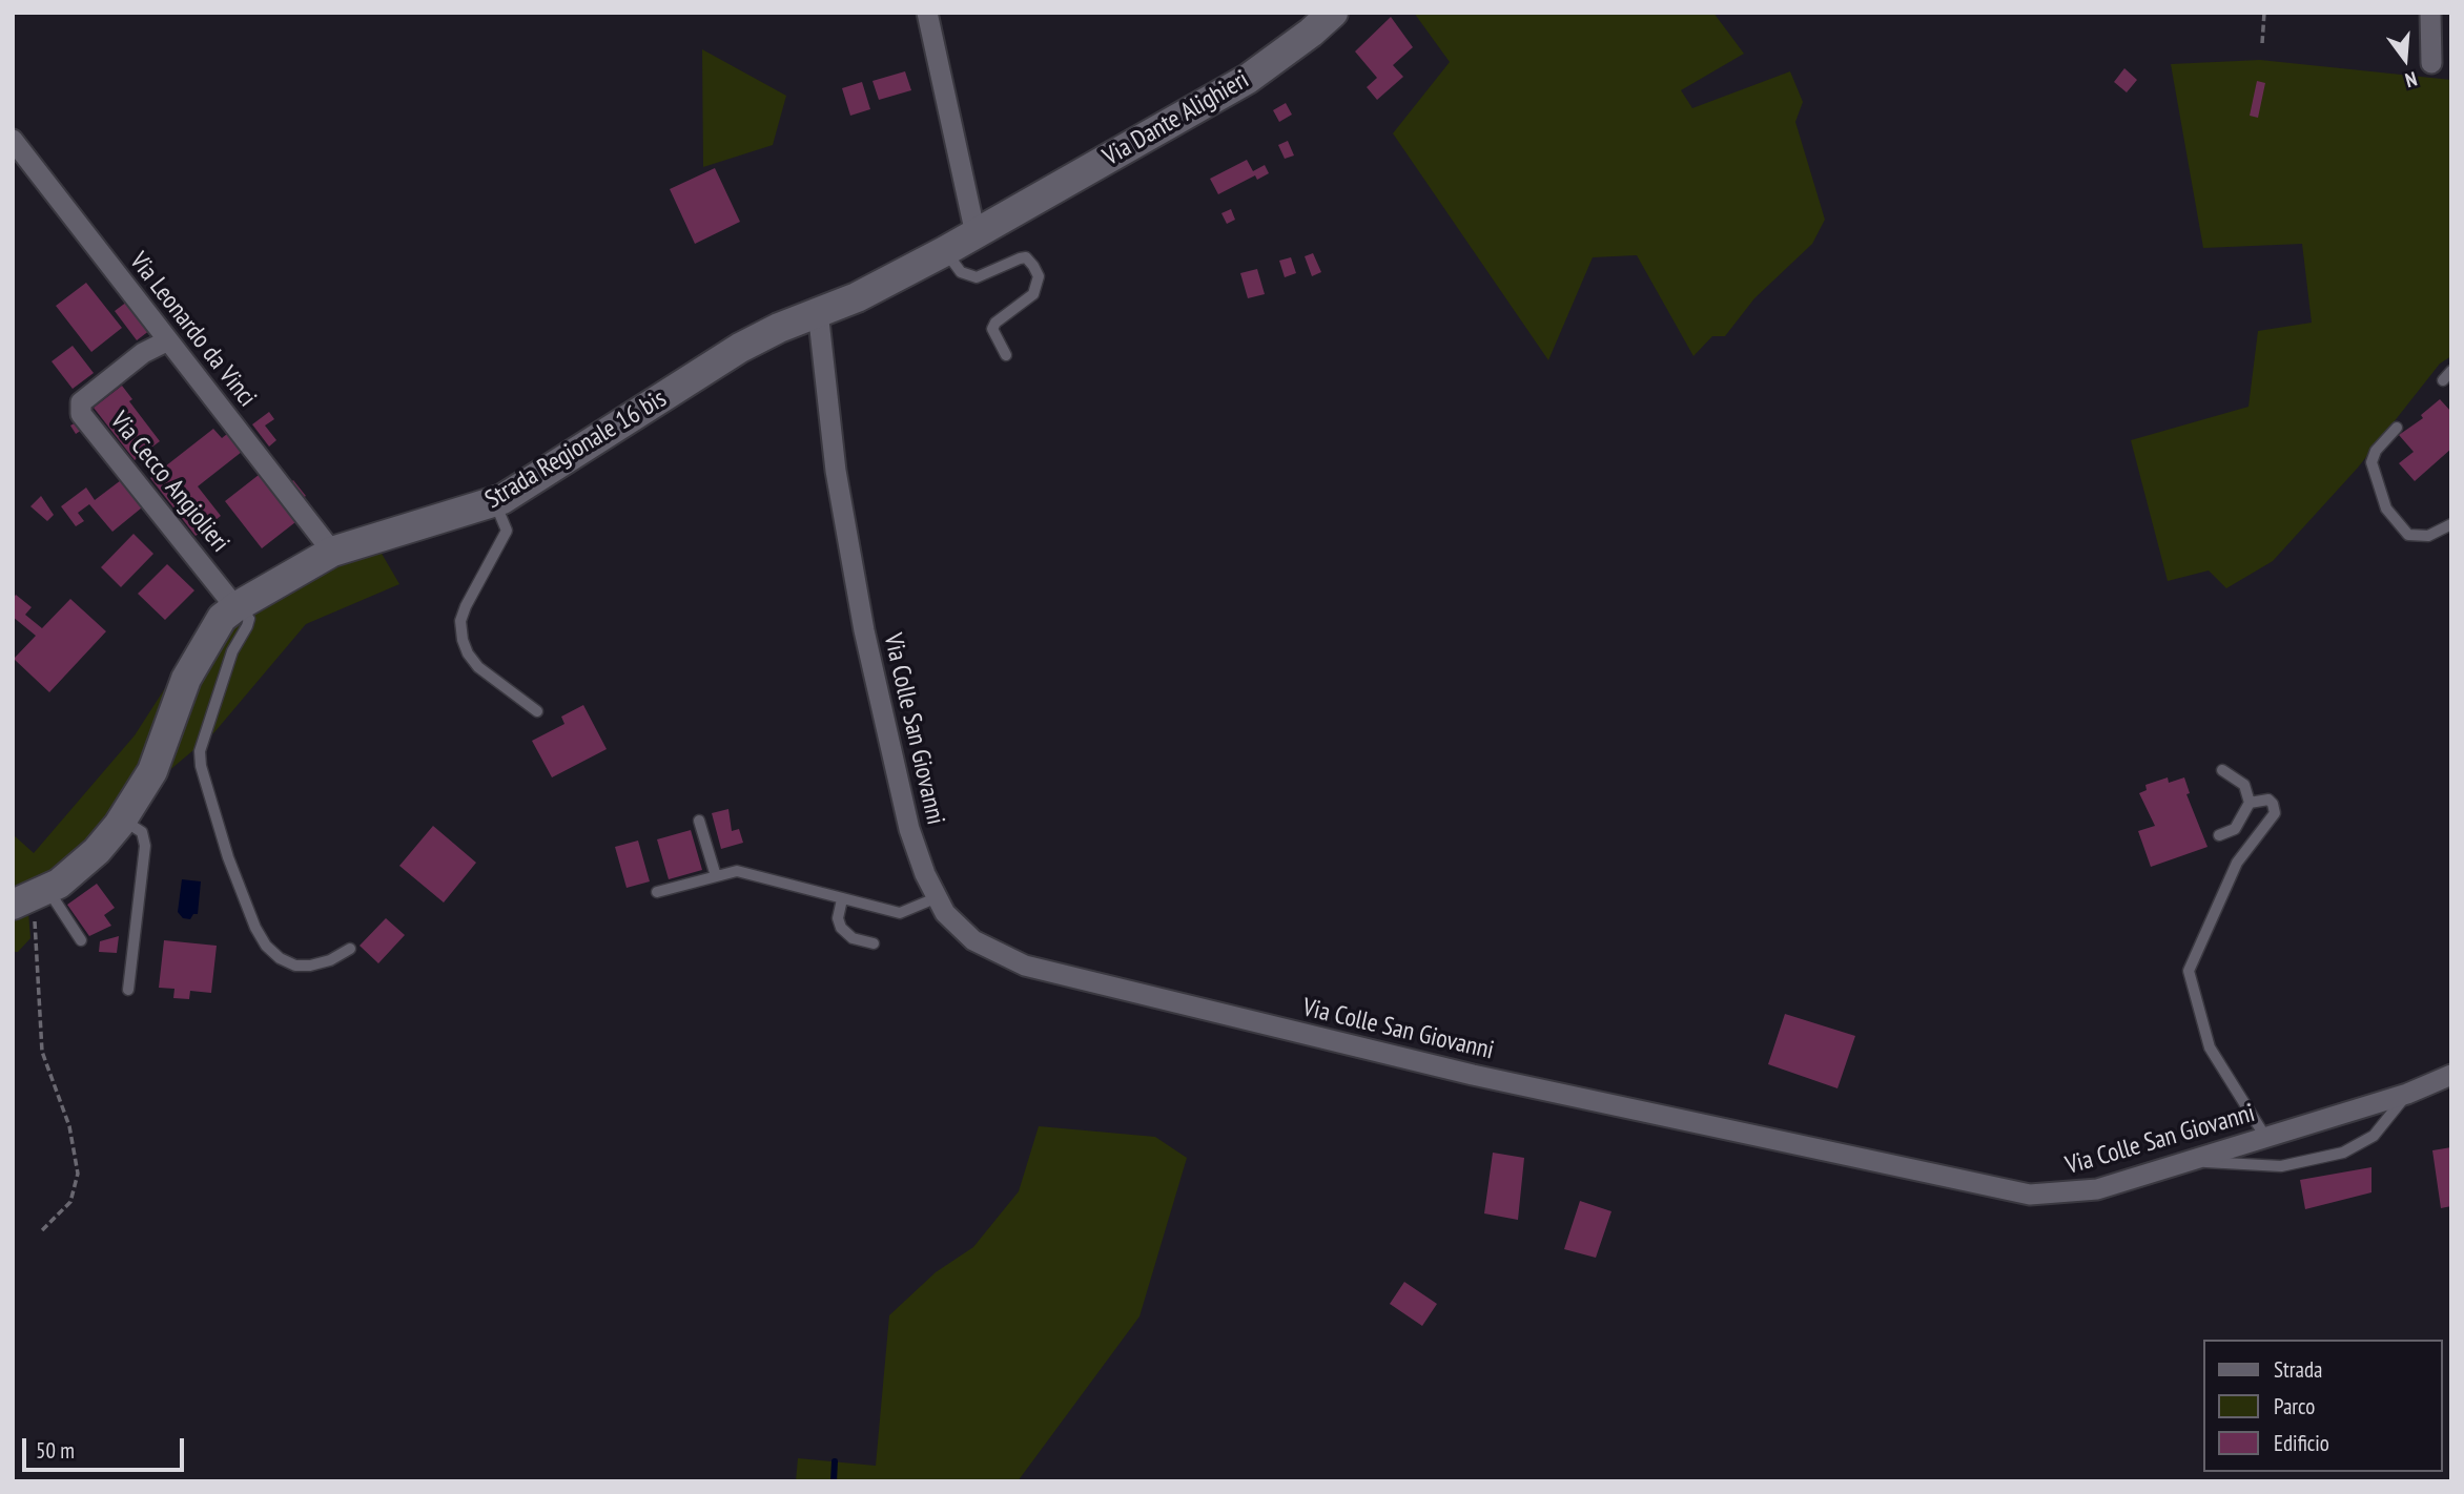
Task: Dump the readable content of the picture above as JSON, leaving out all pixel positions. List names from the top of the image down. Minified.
{"streets":{"main road":["Via Dante Alighieri","Strada Regionale 16 bis"],"street":["Via Leonardo da Vinci","Via Cecco Angiolieri","Via Colle San Giovanni"]},"crossings":[["Via Dante Alighieri","Strada Regionale 16 bis"],["Via Leonardo da Vinci","Strada Regionale 16 bis"],["Via Leonardo da Vinci","Via Cecco Angiolieri"],["Strada Regionale 16 bis","Via Cecco Angiolieri"],["Strada Regionale 16 bis","Via Colle San Giovanni"]],"legend":["Strada","Parco","Edificio"],"scale_bar":"50 m","north":"bottom"}
